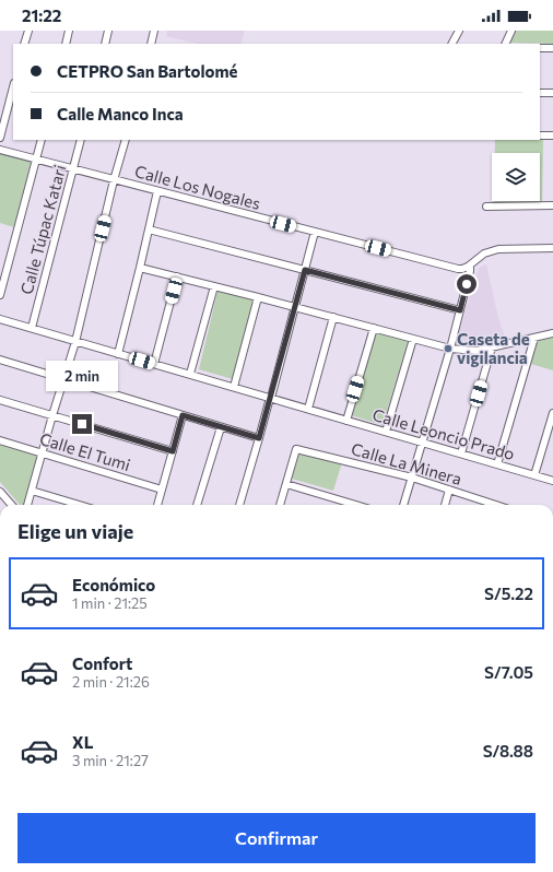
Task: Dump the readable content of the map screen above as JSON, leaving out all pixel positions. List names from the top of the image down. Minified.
{"streets":{"street":["Calle Los Nogales","Calle Túpac Katari","Calle Leoncio Prado","Calle El Tumi","Calle La Minera"]},"crossings":[["Calle Los Nogales","Calle Túpac Katari"],["Calle Túpac Katari","Calle Leoncio Prado"]],"places":["Caseta de vigilancia"],"page":{"status":"21:22","banner":["CETPRO San Bartolomé","Calle Manco Inca"],"bubble":"2 min","heading":"Elige un viaje","list":[{"name":"Económico","note":"1 min · 21:25","value":"S/5.22"},{"name":"Confort","note":"2 min · 21:26","value":"S/7.05"},{"name":"XL","note":"3 min · 21:27","value":"S/8.88"}],"buttons":"Confirmar"}}
